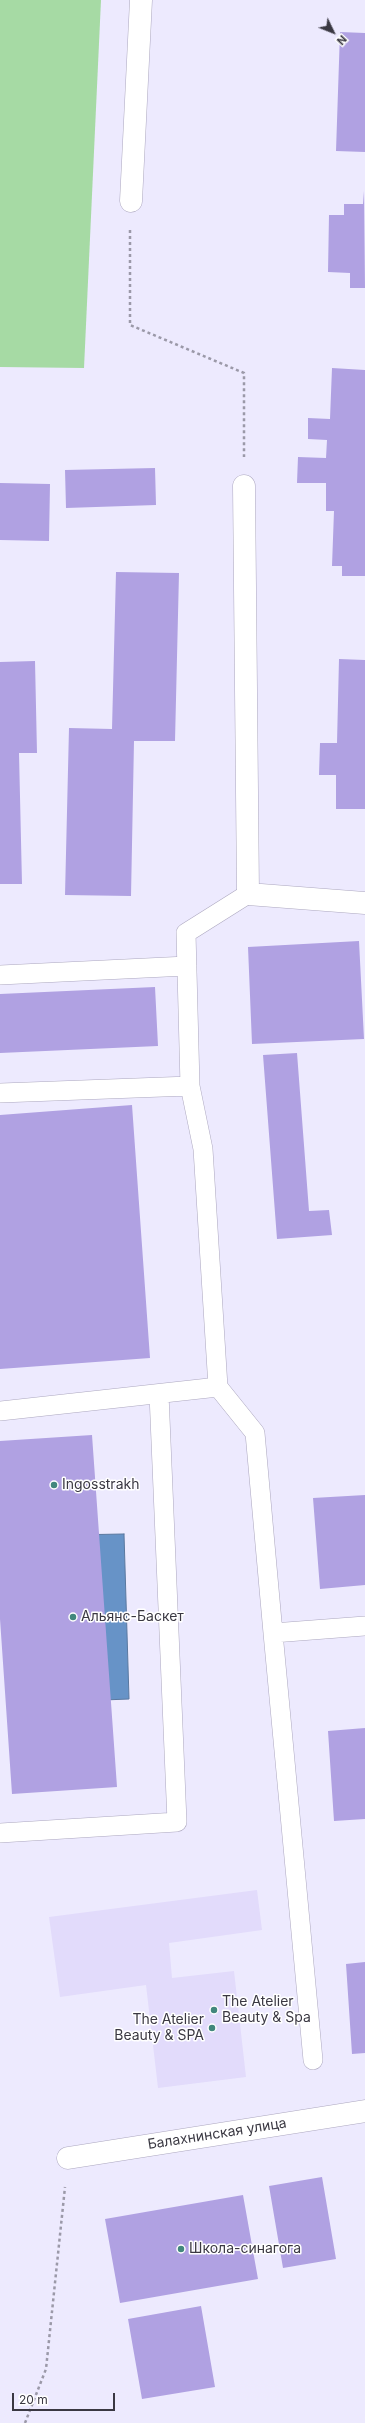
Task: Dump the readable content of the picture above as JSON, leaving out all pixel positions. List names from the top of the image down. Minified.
{"streets":{"street":["Балахнинская улица"]},"places":["Ingosstrakh","Альянс-Баскет","The Atelier Beauty & Spa","The Atelier Beauty & SPA","Школа-синагога"],"scale_bar":"20 m","north":"bottom right"}
